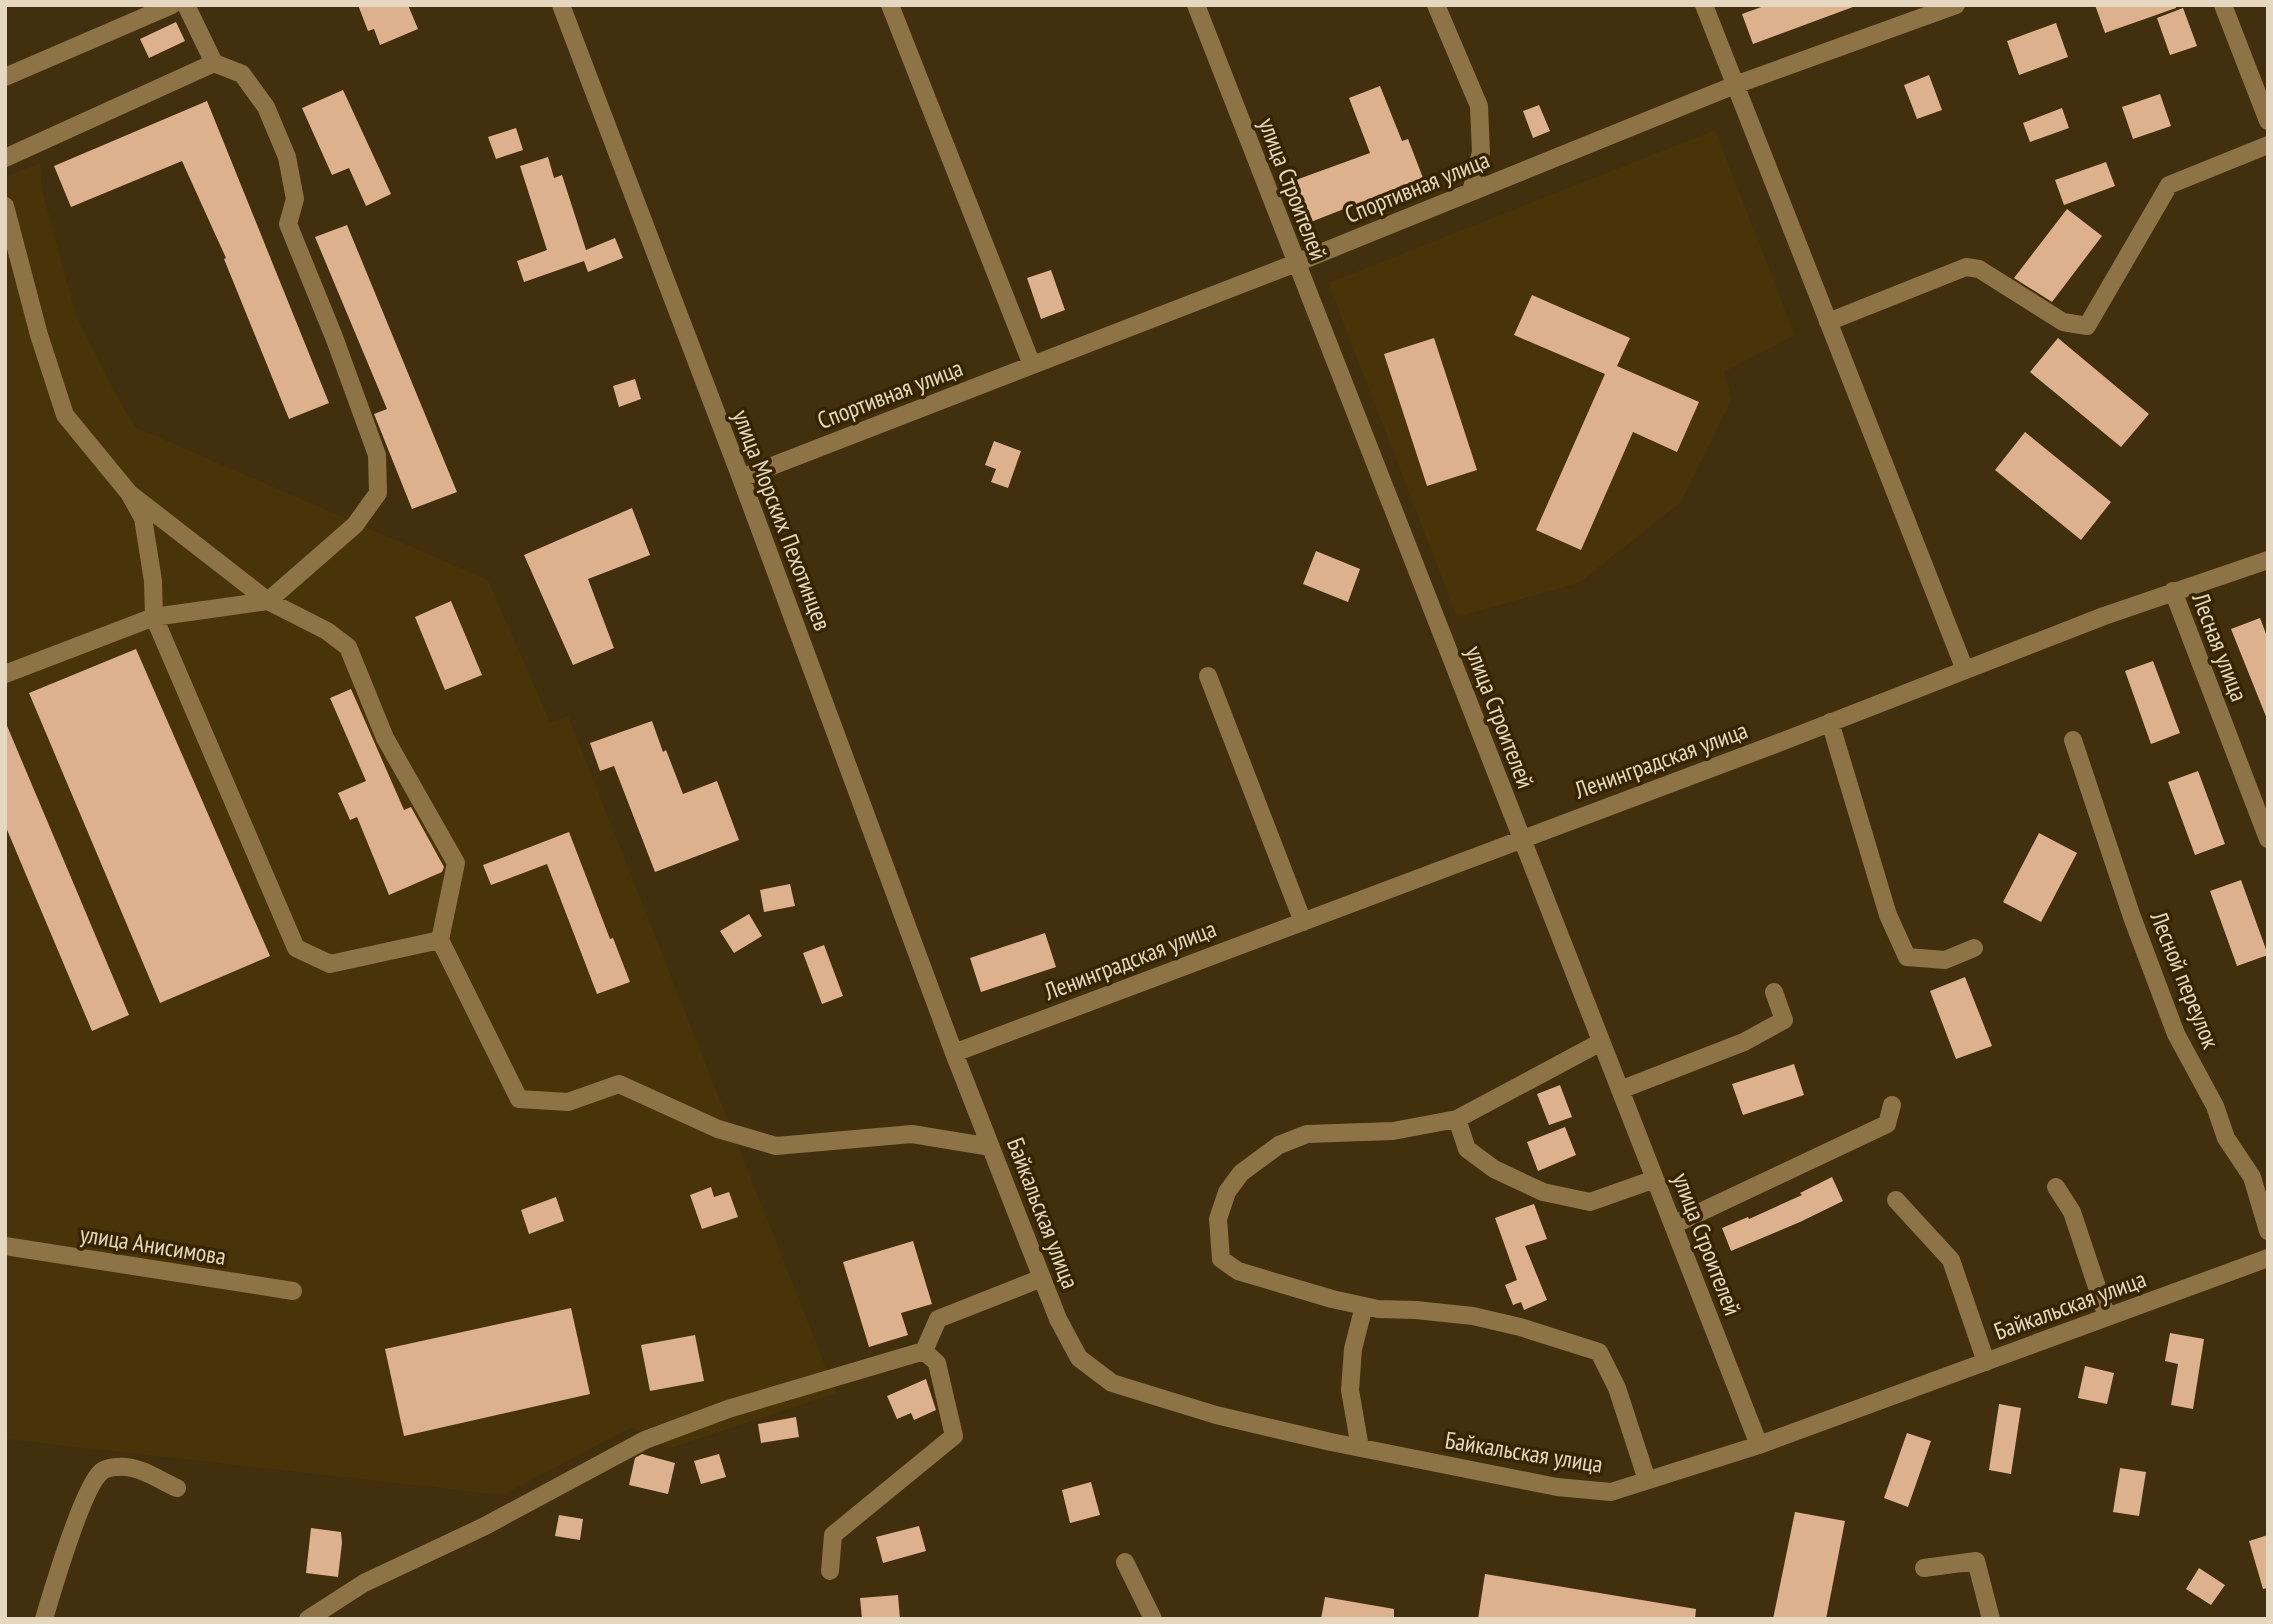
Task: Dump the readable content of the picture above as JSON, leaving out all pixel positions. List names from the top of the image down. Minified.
{"streets":{"street":["Спортивная улица","улица Строителей","улица Морских Пехотинцев","Лесная улица","Ленинградская улица","Лесной переулок","Байкальская улица","улица Анисимова"]},"crossings":[["Спортивная улица","улица Строителей"],["Спортивная улица","улица Морских Пехотинцев"],["улица Строителей","Ленинградская улица"],["улица Строителей","Байкальская улица"],["улица Морских Пехотинцев","Ленинградская улица"],["улица Морских Пехотинцев","Байкальская улица"],["Лесная улица","Ленинградская улица"],["Ленинградская улица","Байкальская улица"]]}
